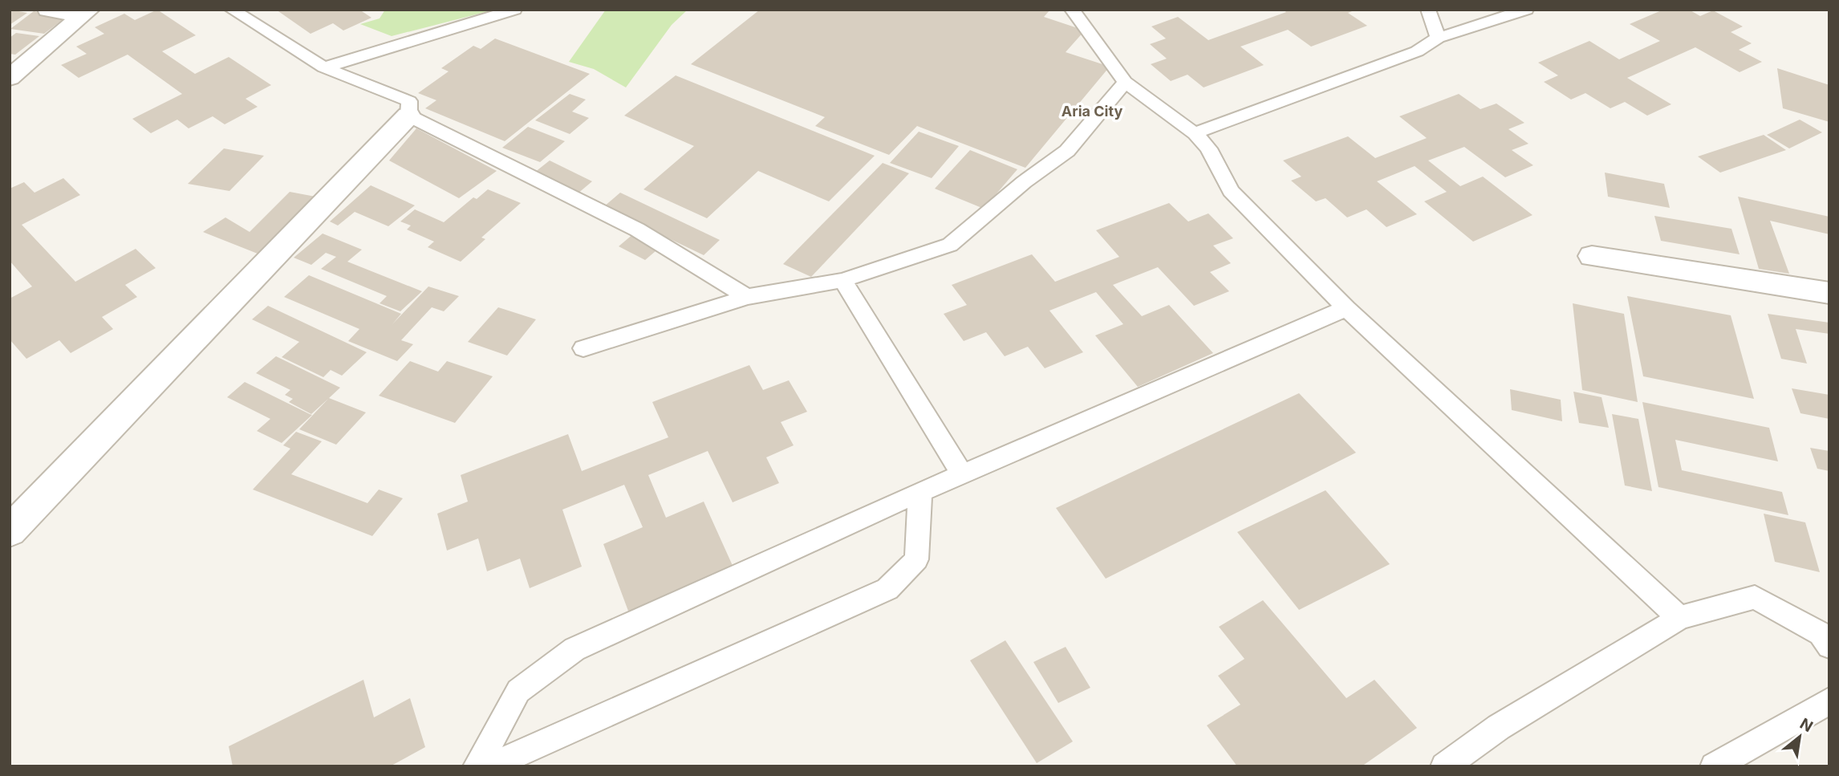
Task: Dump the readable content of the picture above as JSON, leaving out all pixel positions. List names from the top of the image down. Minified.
{"districts":["Aria City"],"north":"top right"}
